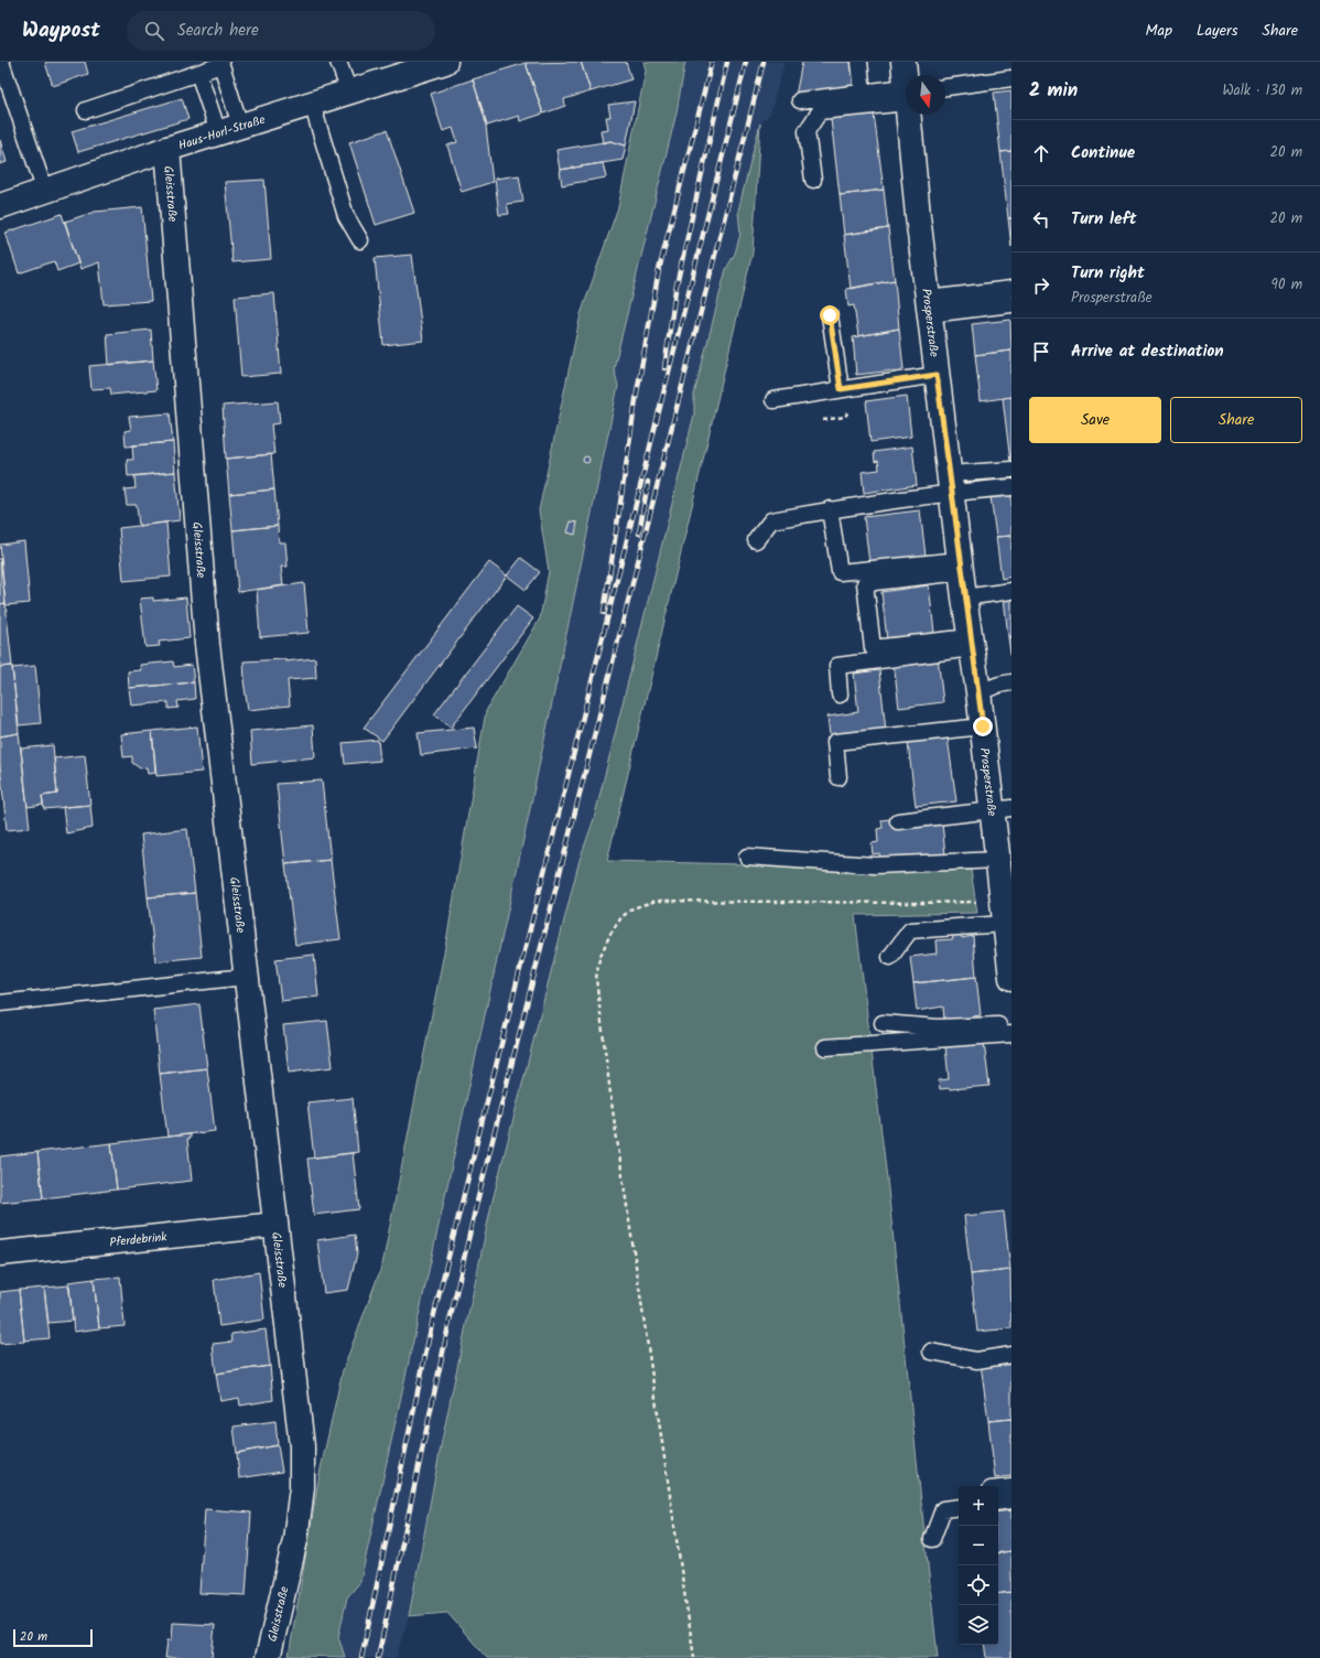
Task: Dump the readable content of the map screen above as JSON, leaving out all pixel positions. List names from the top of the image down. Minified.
{"streets":{"street":["Haus-Horl-Straße","Gleisstraße","Prosperstraße","Pferdebrink"]},"crossings":[["Haus-Horl-Straße","Gleisstraße"],["Gleisstraße","Pferdebrink"]],"scale_bar":"20 m","north":"bottom","page":{"header":"Waypost","search":"Search here","nav":["Map","Layers","Share"],"heading":["2 min","Walk · 130 m"],"list":[["Continue","20 m"],["Turn left","20 m"],["Turn right","Prosperstraße","90 m"],"Arrive at destination"],"buttons":["Save","Share"],"map_buttons":["+","−"],"scale":"20 m"}}
